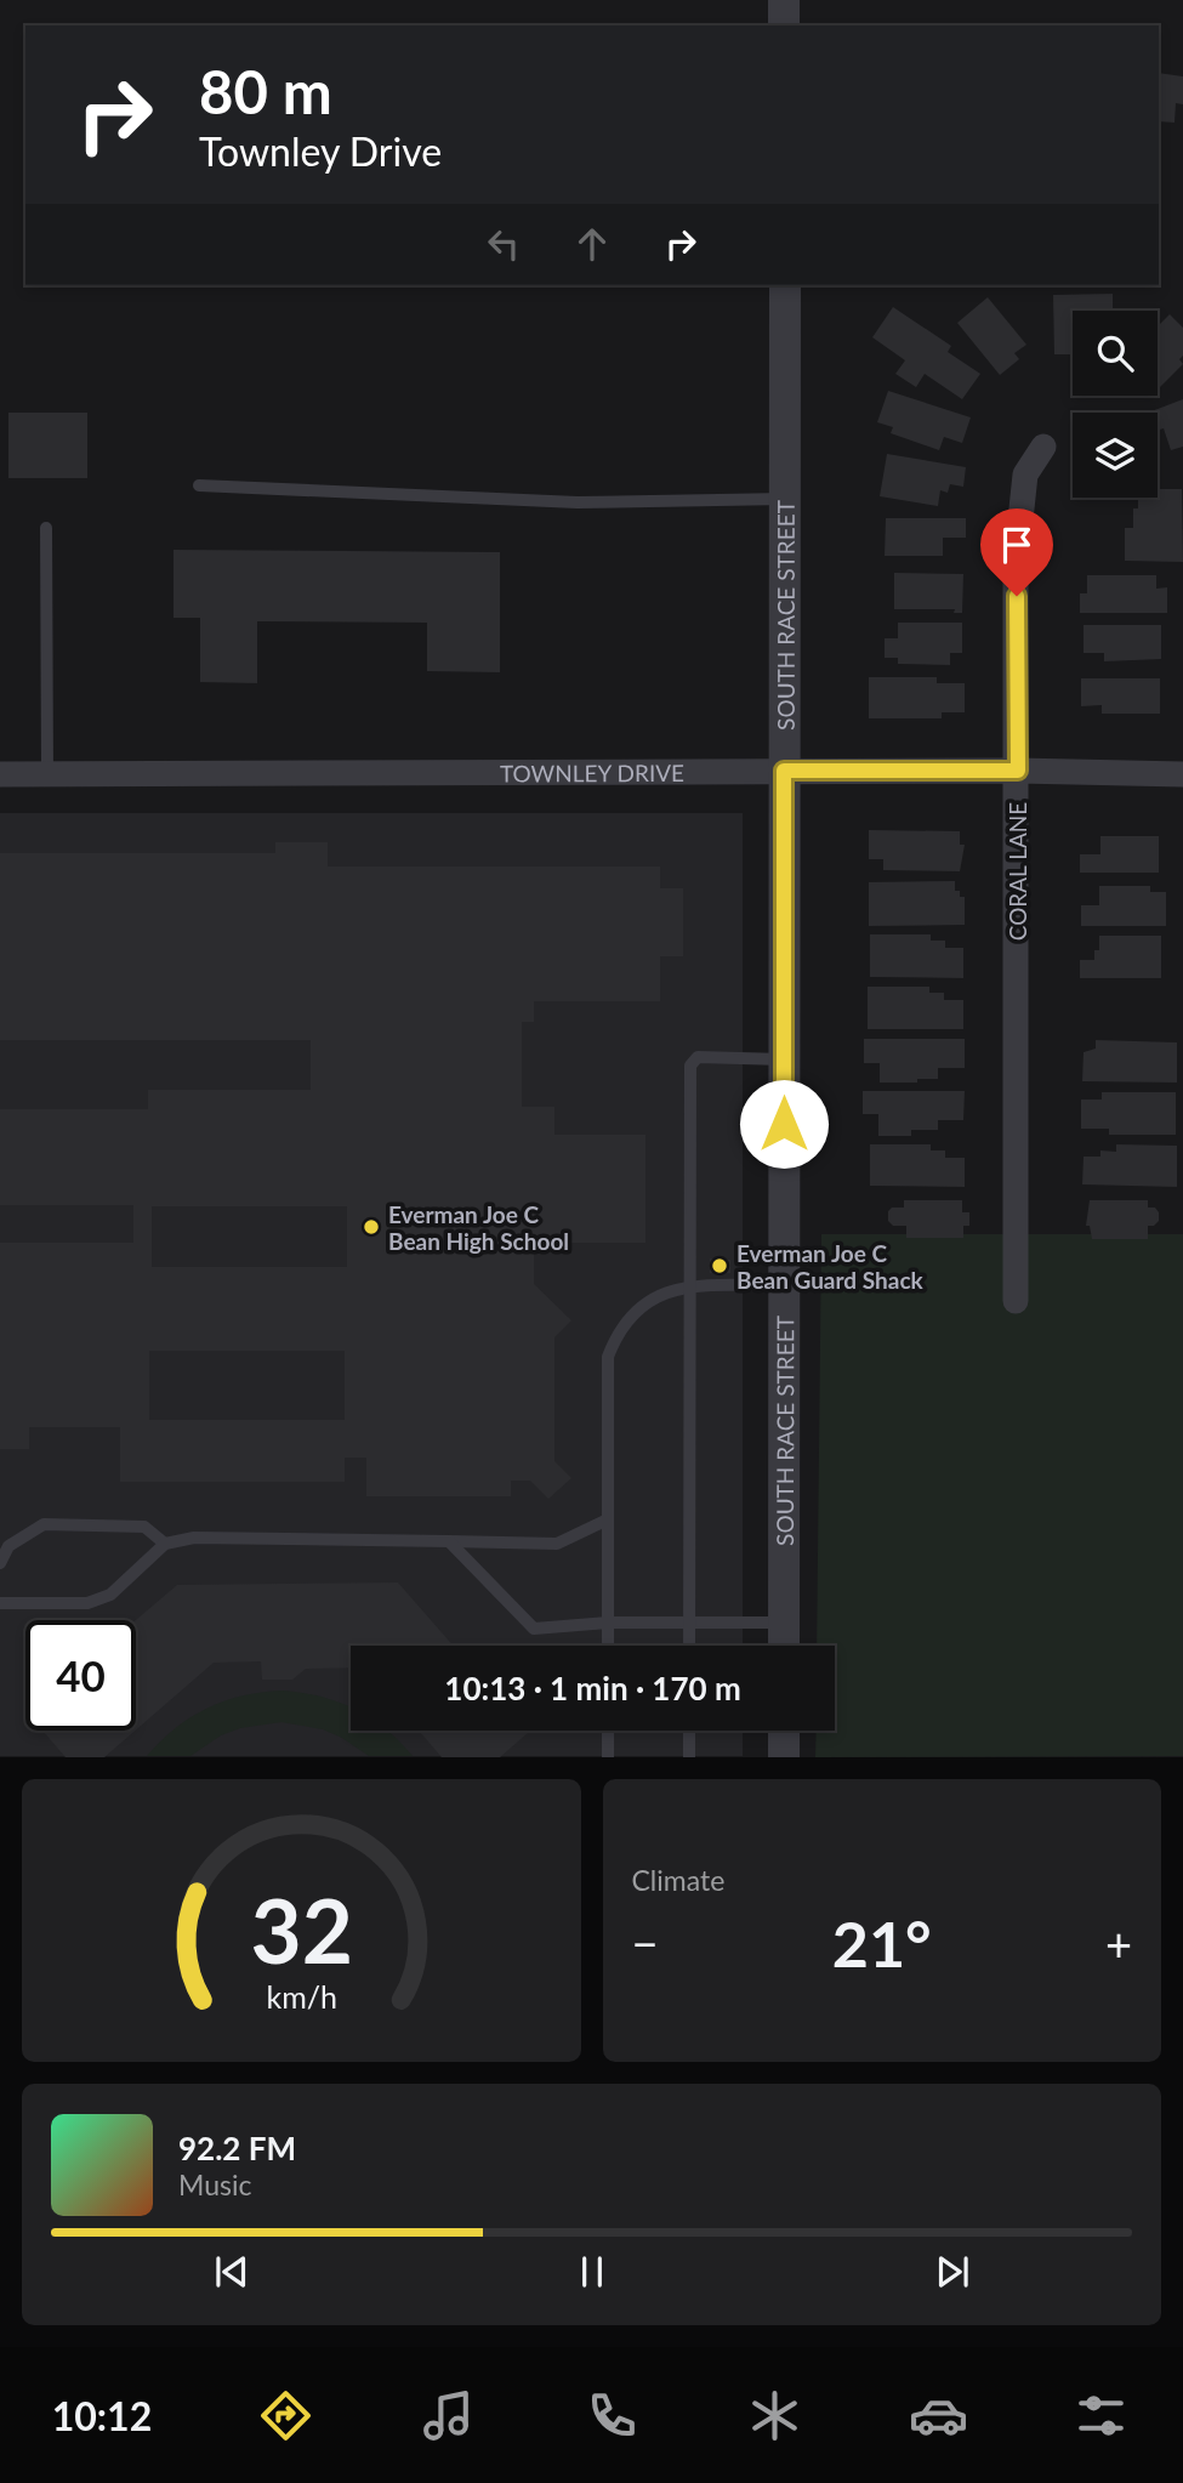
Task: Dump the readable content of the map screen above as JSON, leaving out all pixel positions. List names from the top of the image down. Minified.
{"streets":{"street":["SOUTH RACE STREET","TOWNLEY DRIVE","CORAL LANE"]},"crossings":[["SOUTH RACE STREET","TOWNLEY DRIVE"],["TOWNLEY DRIVE","CORAL LANE"]],"places":["Everman Joe C Bean High School","Everman Joe C Bean Guard Shack"],"page":{"turn":["80 m","Townley Drive"],"limit":"40","trip":"10:13 · 1 min · 170 m","tile":"Climate","heat":["−","21°","+"],"song":["92.2 FM","Music"],"tabs":"10:12","gauge":["32","km/h"]}}
